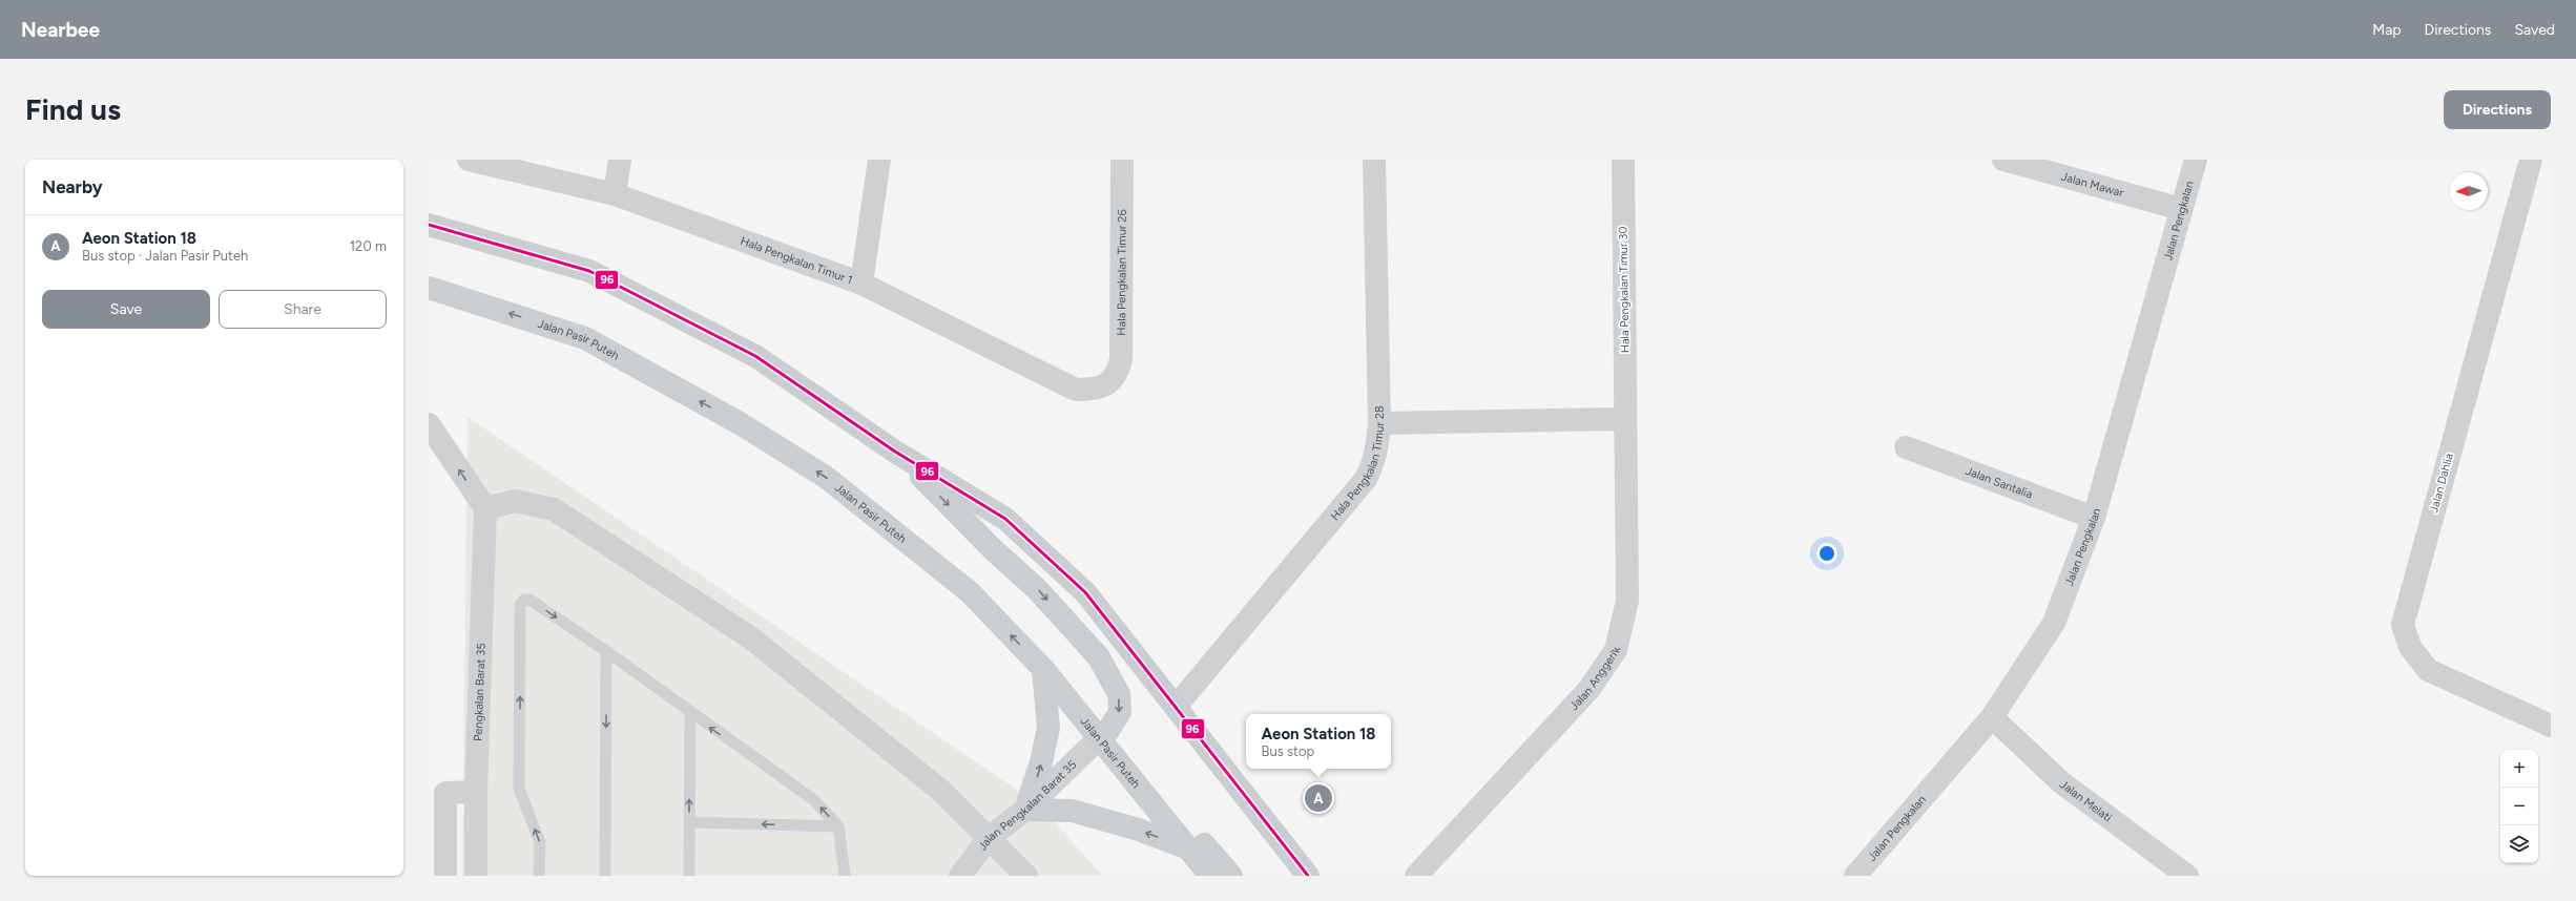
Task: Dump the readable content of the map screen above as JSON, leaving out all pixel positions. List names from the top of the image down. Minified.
{"streets":{"main road":["Jalan Pasir Puteh"],"street":["Jalan Mawar","Jalan Pengkalan","Hala Pengkalan Timur 1","Hala Pengkalan Timur 26","Hala Pengkalan Timur 30","Hala Pengkalan Timur 28","Jalan Santalia","Jalan Dahlia","Jalan Anggerik","Pengkalan Barat 35","Jalan Melati","Jalan Pengkalan Barat 35"]},"crossings":[["Jalan Mawar","Jalan Pengkalan"],["Jalan Pengkalan","Jalan Santalia"],["Jalan Pengkalan","Jalan Melati"],["Hala Pengkalan Timur 1","Hala Pengkalan Timur 26"],["Hala Pengkalan Timur 30","Jalan Anggerik"],["Jalan Pasir Puteh","Jalan Pengkalan Barat 35"]],"lines":["transit line 96"],"north":"left","page":{"header":"Nearbee","nav":["Map","Directions","Saved"],"buttons":["Directions",["Save","Share"]],"title":"Find us","heading":"Nearby","list":[{"mark":"A","name":"Aeon Station 18","note":"Bus stop · Jalan Pasir Puteh","value":"120 m"}],"popup":["Aeon Station 18","Bus stop"],"map_buttons":["+","−"],"pins":"A"}}
